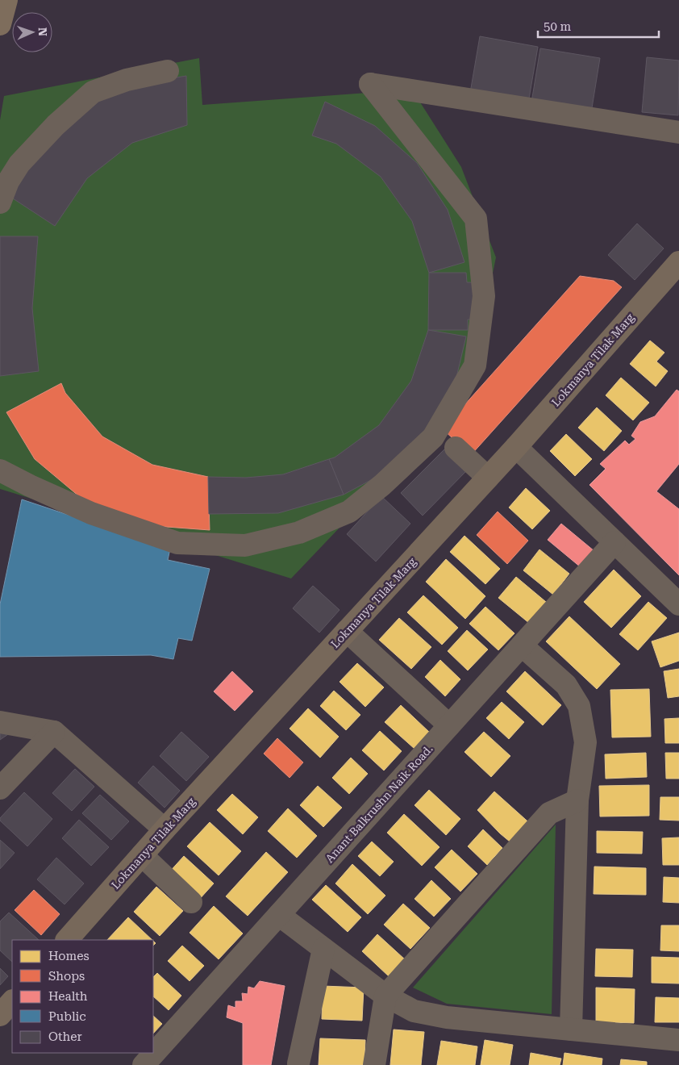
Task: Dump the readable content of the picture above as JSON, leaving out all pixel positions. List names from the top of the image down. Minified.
{"streets":{"main road":["Lokmanya Tilak Marg"],"street":["Anant Balkrushn Naik Road."]},"legend":["Homes","Shops","Health","Public","Other"],"scale_bar":"50 m","north":"right"}
